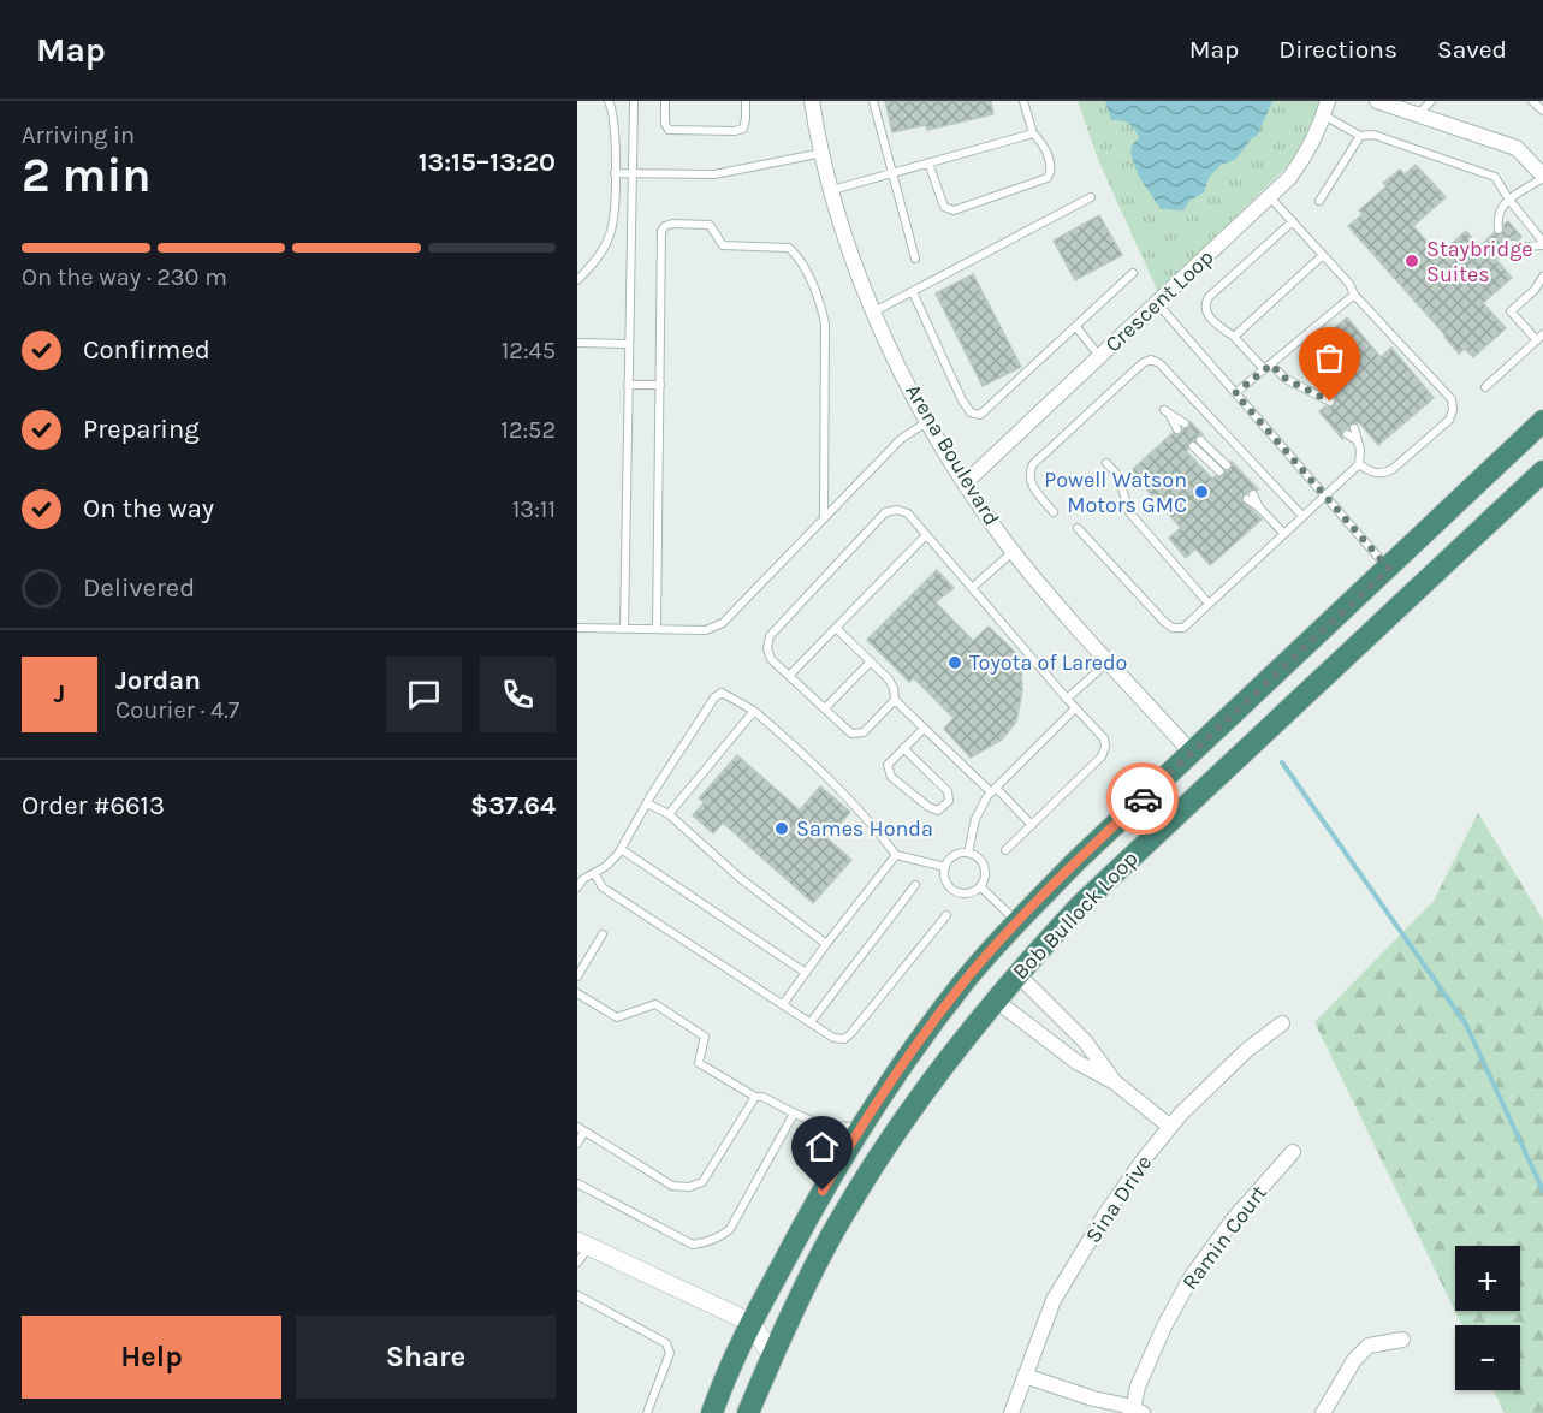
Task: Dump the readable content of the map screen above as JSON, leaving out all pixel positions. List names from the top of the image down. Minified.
{"streets":{"highway":["Bob Bullock Loop"],"street":["Crescent Loop","Arena Boulevard","Sina Drive","Ramin Court"]},"crossings":[["Crescent Loop","Arena Boulevard"],["Arena Boulevard","Bob Bullock Loop"]],"places":["Staybridge Suites","Powell Watson Motors GMC","Toyota of Laredo","Sames Honda"],"page":{"header":"Map","nav":["Map","Directions","Saved"],"heading":["2 min","Arriving in","13:15–13:20"],"panel":["Jordan","Courier · 4.7","Order #6613","$37.64"],"bar":"On the way · 230 m","list":[["Confirmed","12:45"],["Preparing","12:52"],["On the way","13:11"],"Delivered"],"round":"J","map_buttons":["+","−"],"buttons":["Help","Share"]}}
